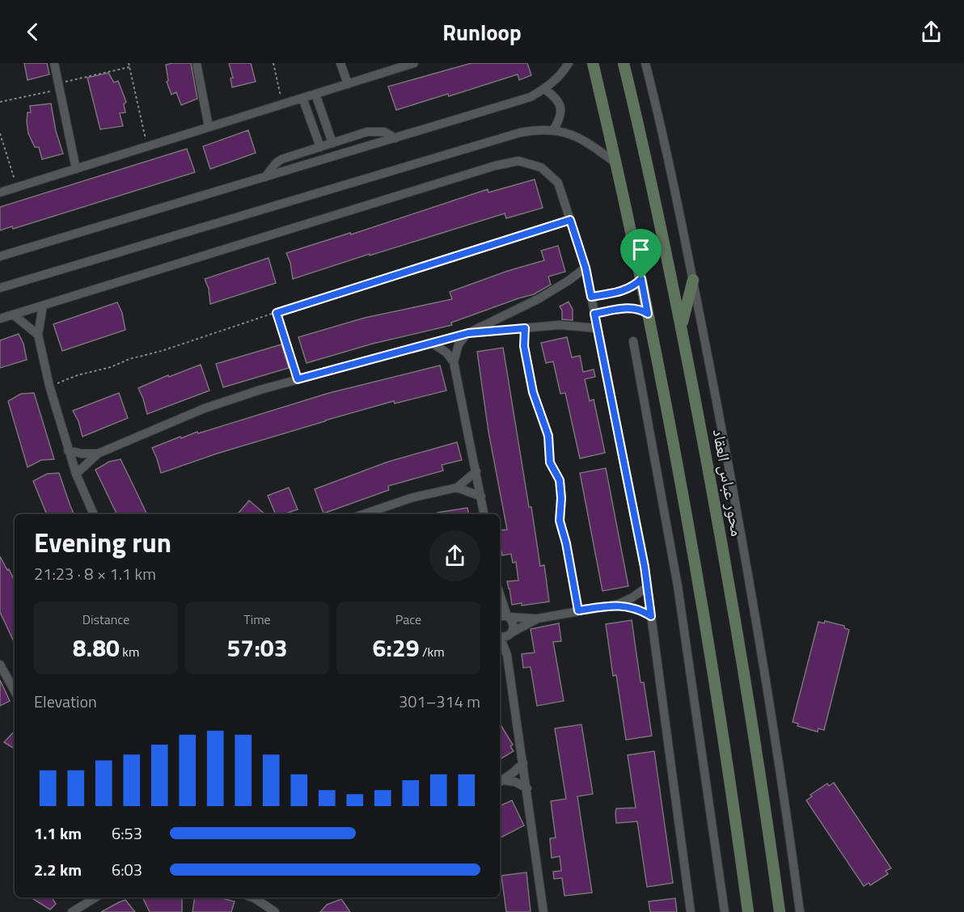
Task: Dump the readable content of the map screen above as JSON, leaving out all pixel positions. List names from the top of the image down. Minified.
{"streets":{"main road":["محور عباس العقاد"]},"page":{"header":"Runloop","heading":["Evening run","21:23 · 8 × 1.1 km"],"stats":[["Distance","8.80 km"],["Time","57:03"],["Pace","6:29 /km"]],"chart":["Elevation","301–314 m"],"list":[{"name":"1.1 km","note":"6:53"},{"name":"2.2 km","note":"6:03"}]}}
